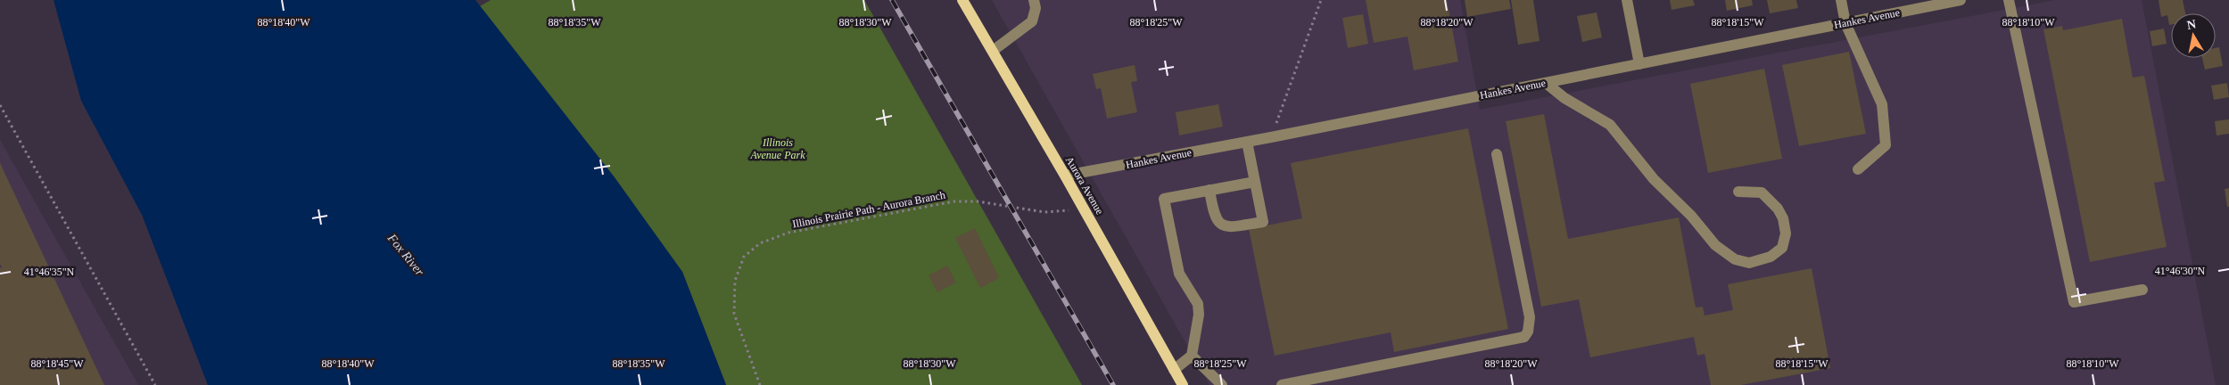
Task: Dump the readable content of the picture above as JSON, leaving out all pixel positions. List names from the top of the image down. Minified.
{"streets":{"main road":["Aurora Avenue"],"street":["Hankes Avenue"],"path":["Illinois Prairie Path - Aurora Branch"]},"crossings":[["Hankes Avenue","Aurora Avenue"],["Aurora Avenue","Illinois Prairie Path - Aurora Branch"]],"water":["Fox River"],"parks":["Illinois Avenue Park"],"north":"top","coordinates":["88°18'40\"W","88°18'35\"W","88°18'30\"W","88°18'25\"W","88°18'20\"W","88°18'15\"W","88°18'10\"W","41°46'30\"N","41°46'35\"N","88°18'45\"W"]}
